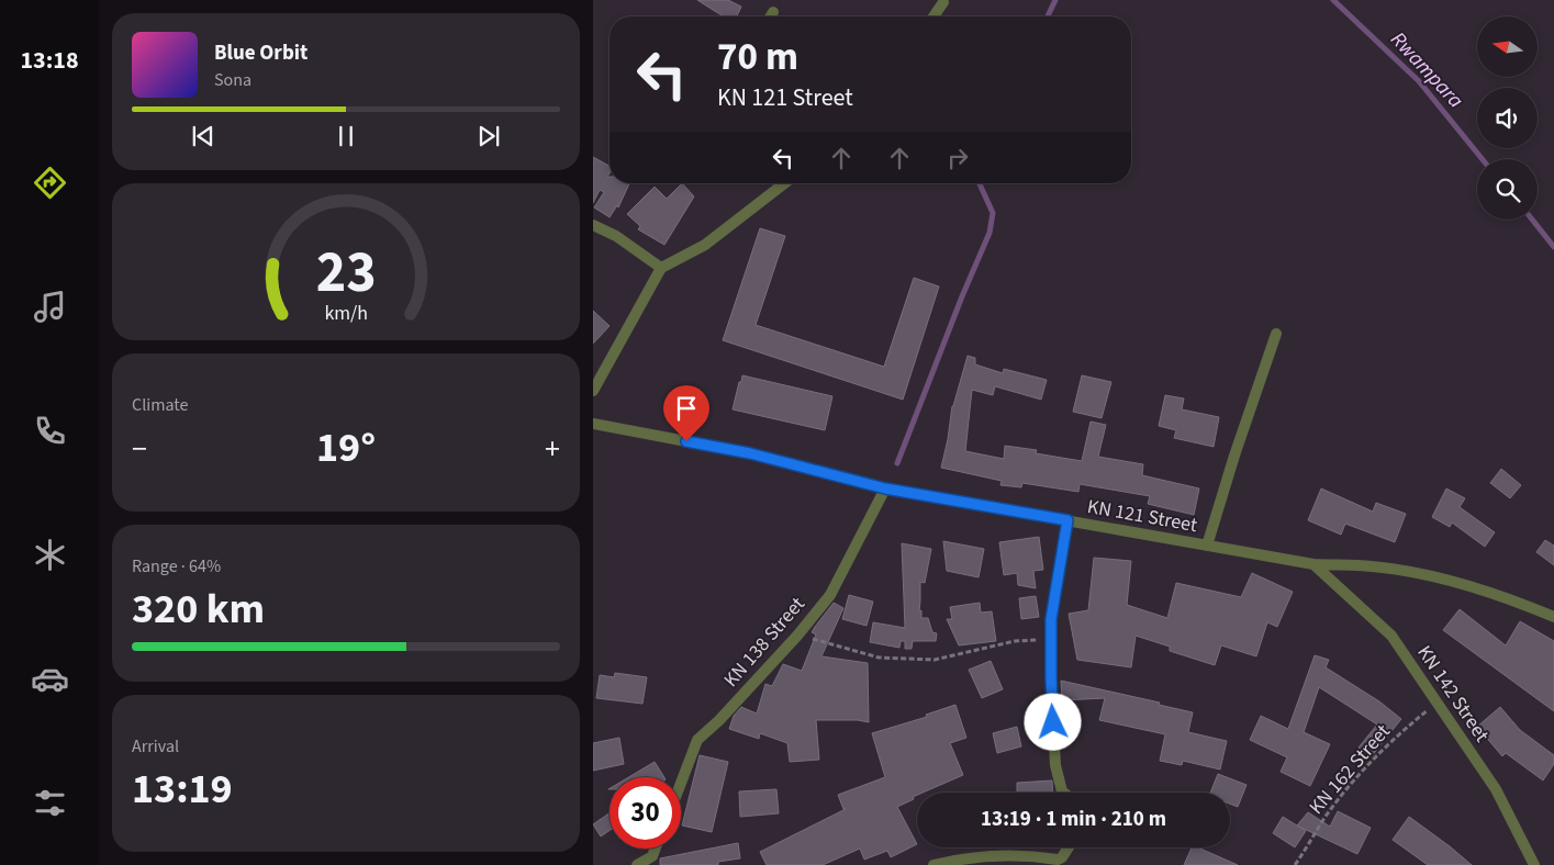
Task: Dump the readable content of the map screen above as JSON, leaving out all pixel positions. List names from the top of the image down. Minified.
{"streets":{"street":["KN 121 Street","KN 138 Street","KN 142 Street"],"path":["KN 162 Street"]},"crossings":[["KN 121 Street","KN 138 Street"],["KN 121 Street","KN 142 Street"],["KN 142 Street","KN 162 Street"]],"water":["Rwampara"],"north":"left","page":{"tabs":"13:18","turn":["70 m","KN 121 Street"],"song":["Blue Orbit","Sona"],"tile":["Climate",["Range · 64%","320 km"],["Arrival","13:19"]],"heat":["−","19°","+"],"limit":"30","trip":"13:19 · 1 min · 210 m","gauge":["23","km/h"]}}
